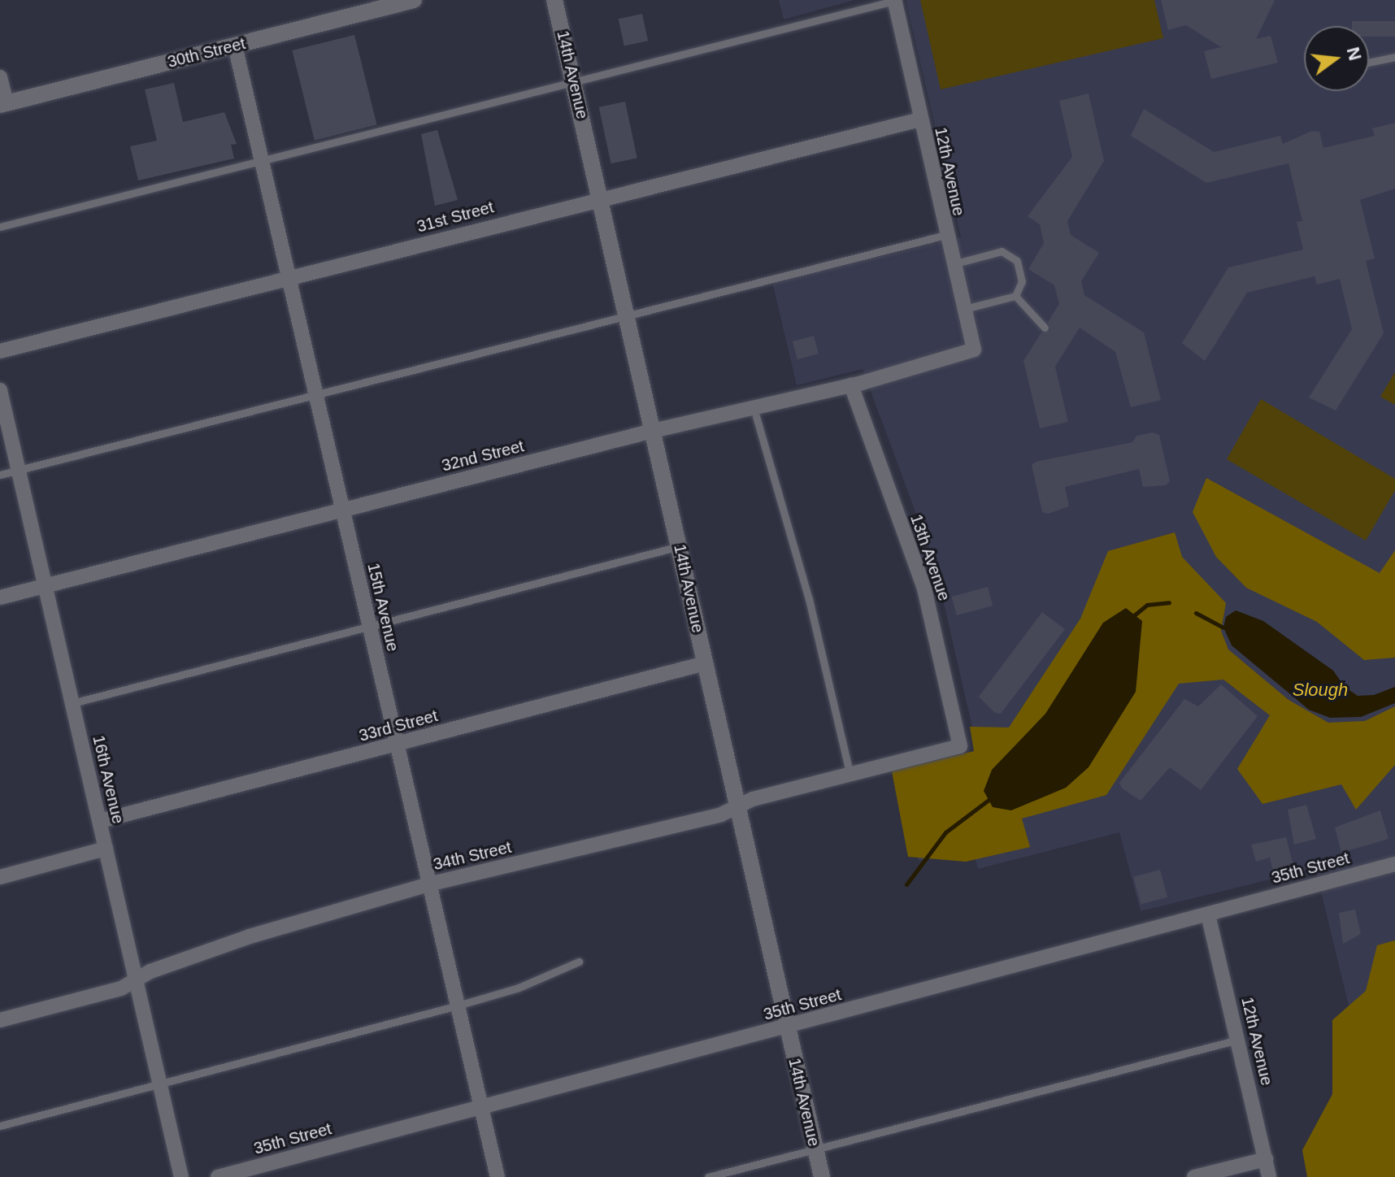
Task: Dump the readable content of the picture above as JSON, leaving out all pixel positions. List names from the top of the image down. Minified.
{"streets":{"street":["30th Street","14th Avenue","12th Avenue","31st Street","32nd Street","13th Avenue","15th Avenue","33rd Street","16th Avenue","34th Street","35th Street"]},"crossings":[["30th Street","15th Avenue"],["14th Avenue","31st Street"],["14th Avenue","32nd Street"],["14th Avenue","33rd Street"],["14th Avenue","34th Street"],["14th Avenue","35th Street"],["12th Avenue","31st Street"],["12th Avenue","32nd Street"],["12th Avenue","35th Street"],["31st Street","15th Avenue"],["32nd Street","13th Avenue"],["32nd Street","15th Avenue"],["32nd Street","16th Avenue"],["13th Avenue","34th Street"],["15th Avenue","33rd Street"],["15th Avenue","34th Street"],["15th Avenue","35th Street"],["33rd Street","16th Avenue"],["16th Avenue","34th Street"]],"water":["Slough"],"north":"right"}
